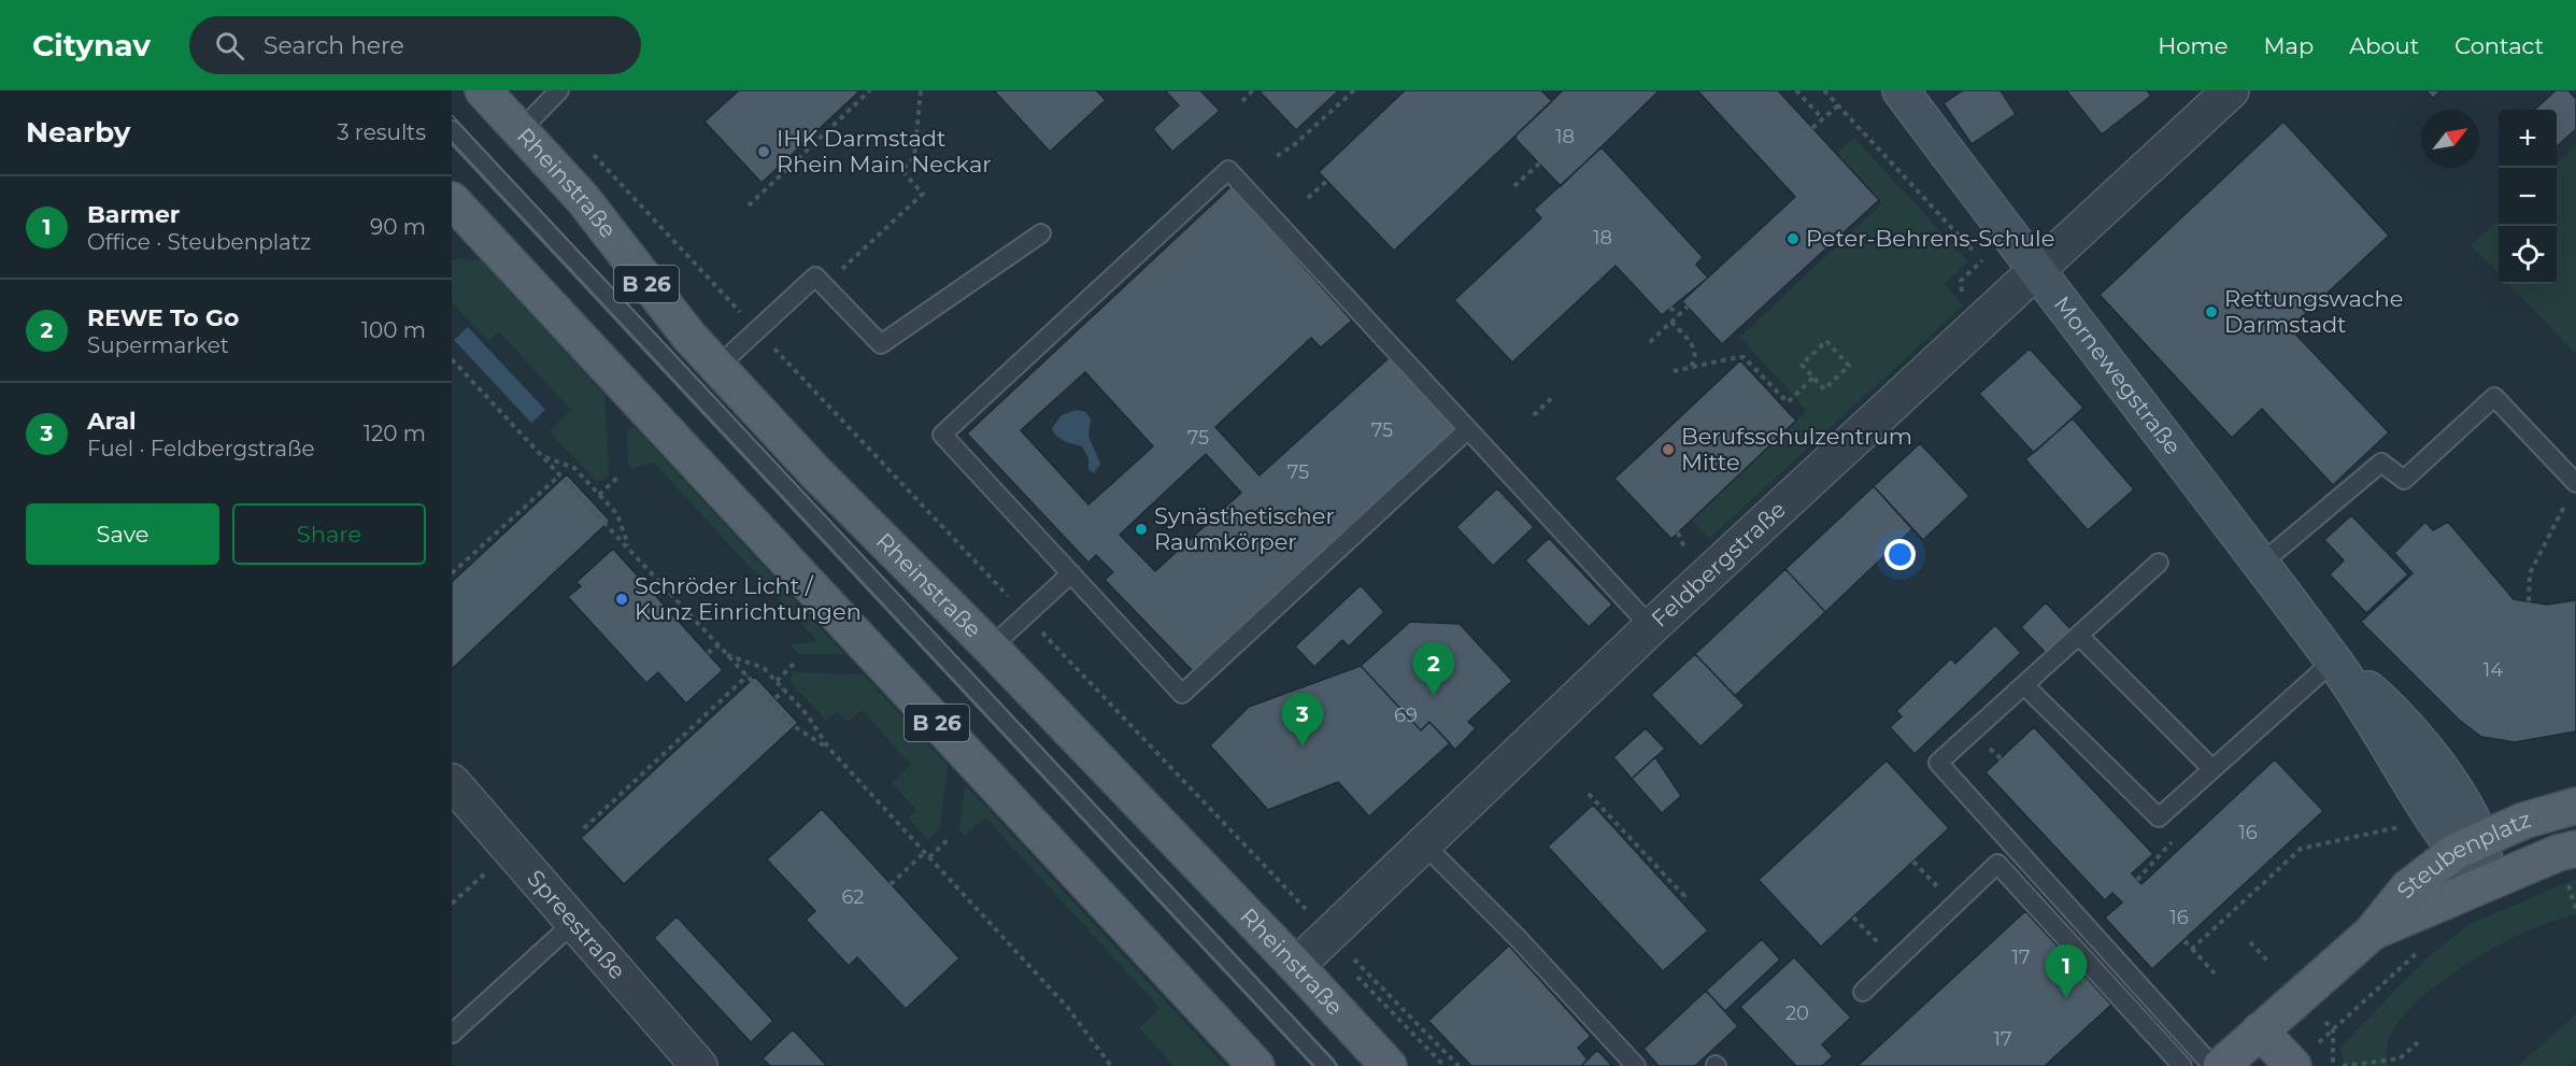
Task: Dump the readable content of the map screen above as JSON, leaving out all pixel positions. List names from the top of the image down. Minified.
{"streets":{"main road":["Rheinstraße","B 26","Steubenplatz"],"street":["Mornewegstraße","Feldbergstraße","Spreestraße"]},"crossings":[["Rheinstraße","Feldbergstraße"],["Mornewegstraße","Feldbergstraße"],["Mornewegstraße","Steubenplatz"]],"places":["IHK Darmstadt Rhein Main Neckar","Peter-Behrens-Schule","Rettungswache Darmstadt","Berufsschulzentrum Mitte","Synästhetischer Raumkörper","Schröder Licht / Kunz Einrichtungen"],"house_numbers":["18","18","75","75","75","14","69","16","62","16","17","20","17"],"north":"top right","page":{"header":"Citynav","search":"Search here","nav":["Home","Map","About","Contact"],"heading":["Nearby","3 results"],"map_buttons":["+","−"],"list":[{"mark":"1","name":"Barmer","note":"Office · Steubenplatz","value":"90 m"},{"mark":"2","name":"REWE To Go","note":"Supermarket","value":"100 m"},{"mark":"3","name":"Aral","note":"Fuel · Feldbergstraße","value":"120 m"}],"buttons":["Save","Share"],"pins":["2","3","1"]}}
